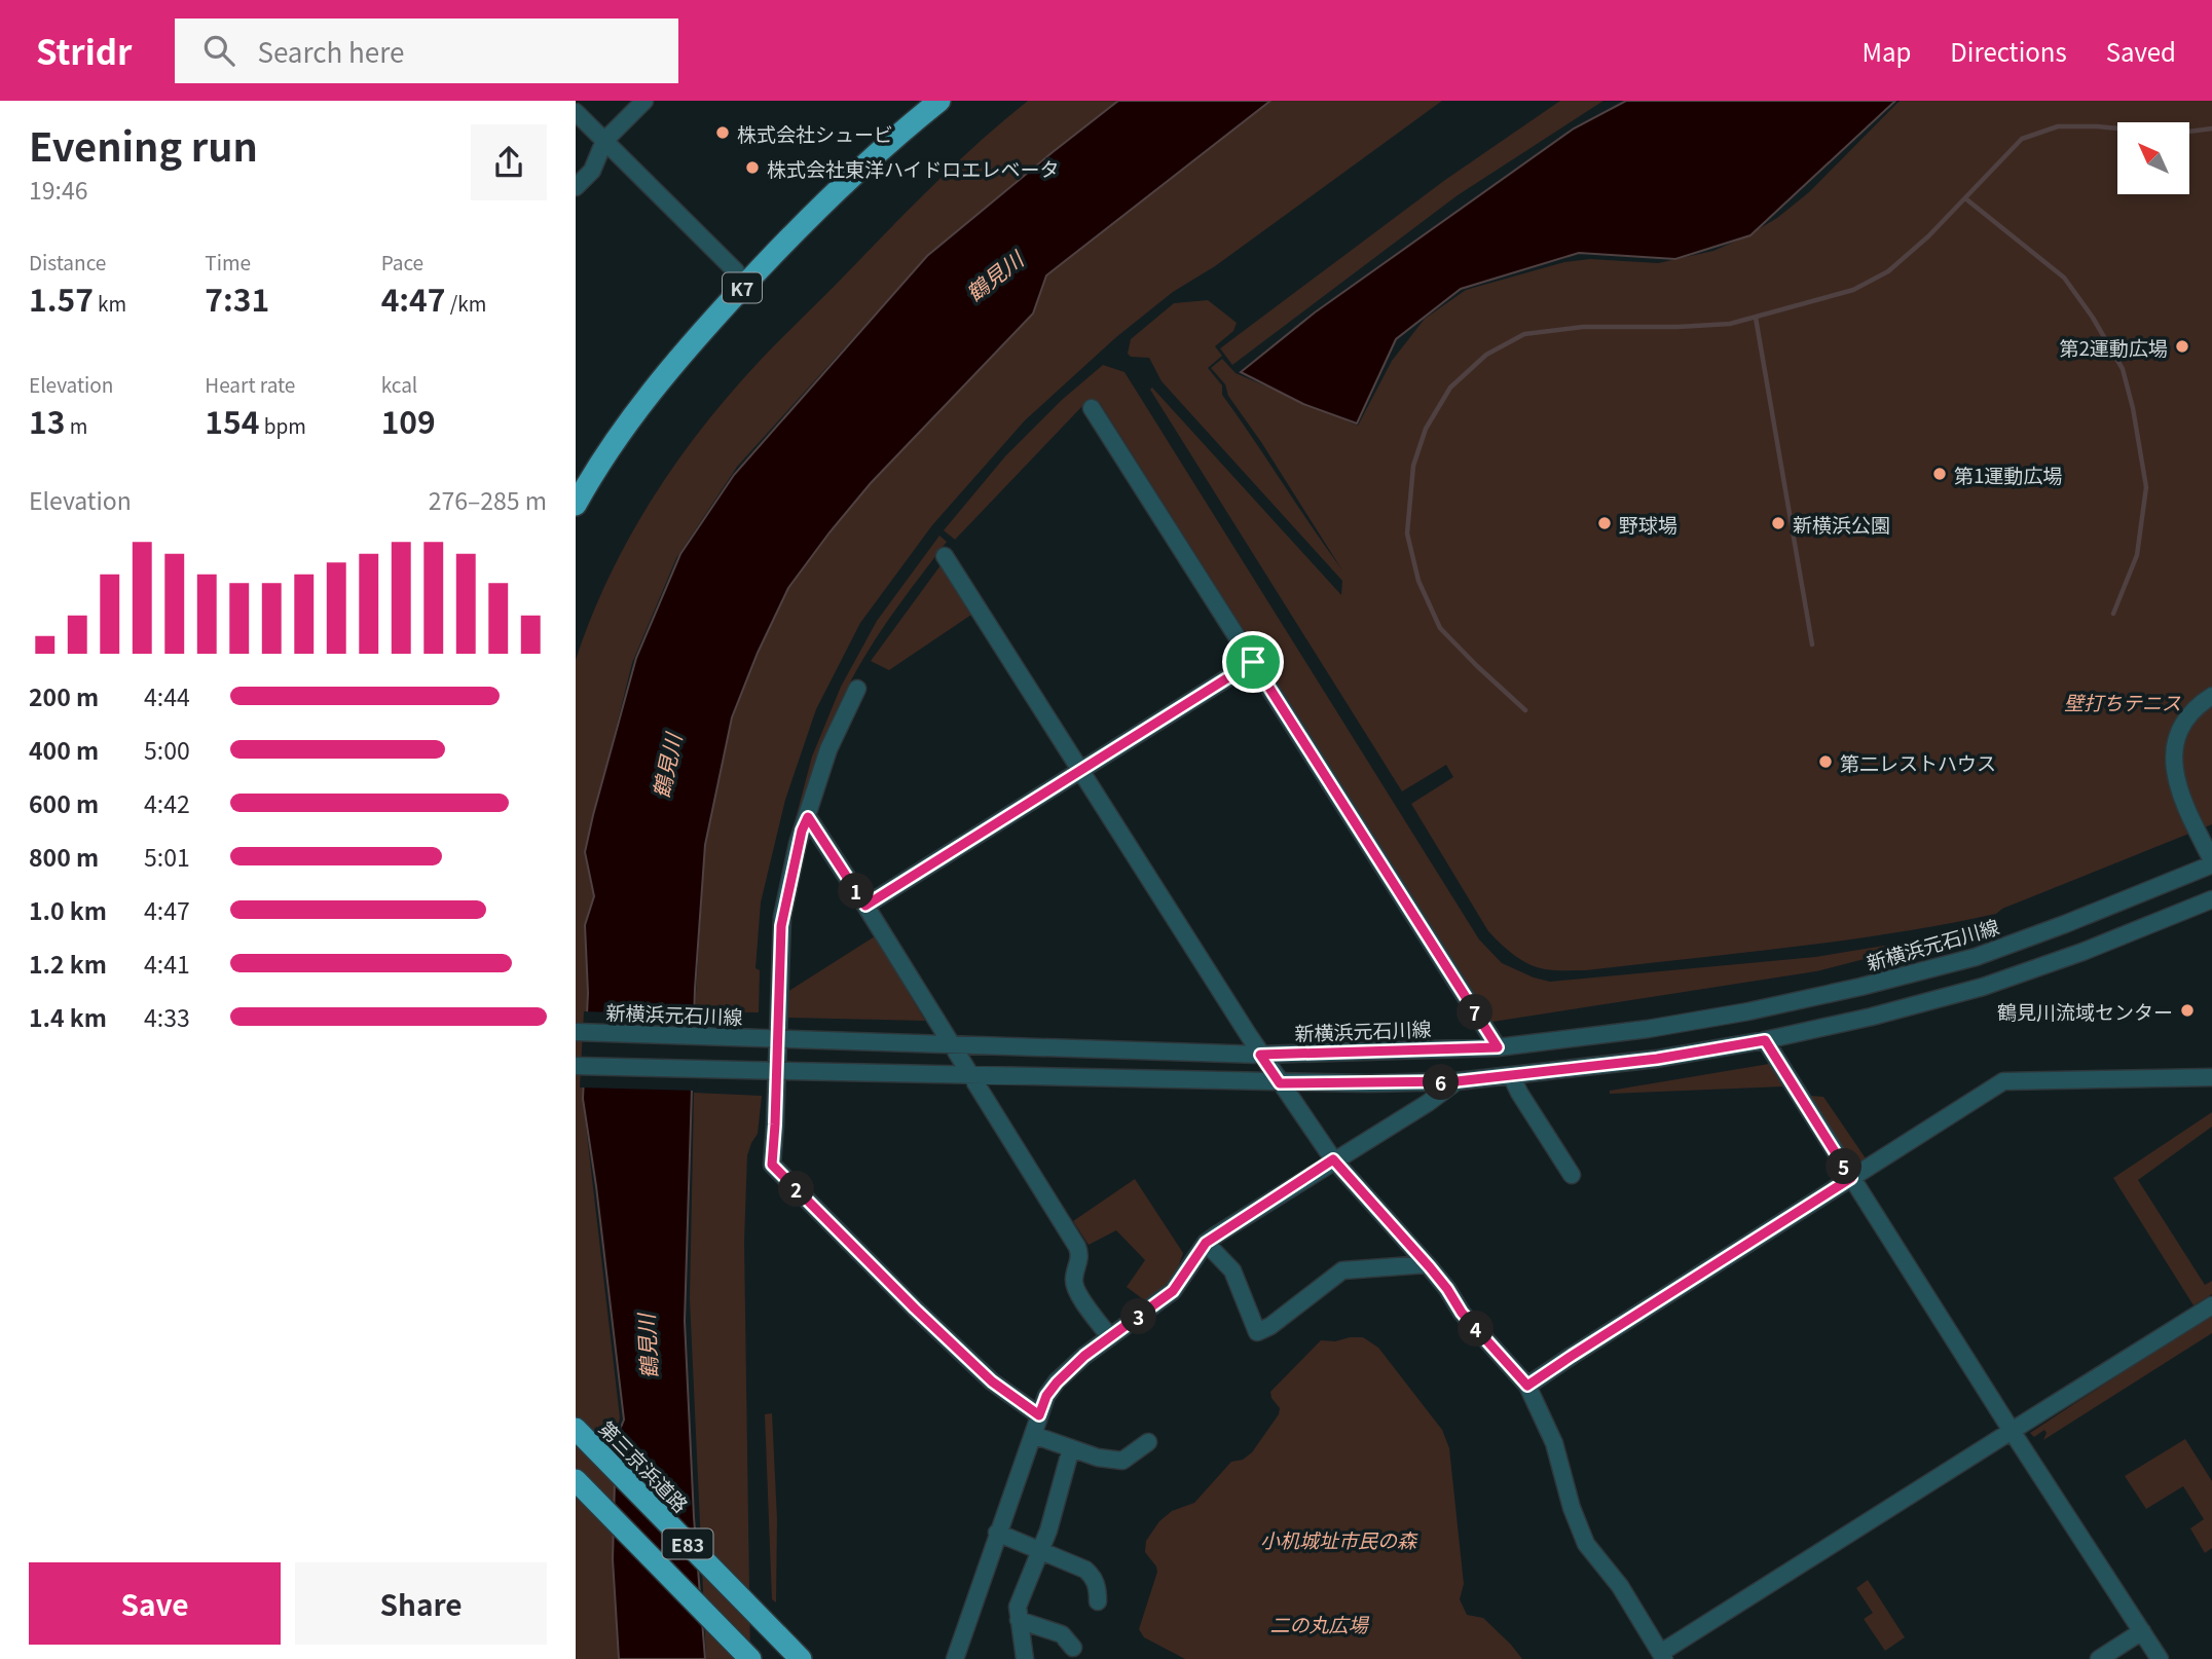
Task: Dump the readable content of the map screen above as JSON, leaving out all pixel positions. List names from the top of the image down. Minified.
{"streets":{"highway":["K7","第三京浜道路","E83"],"street":["新横浜元石川線"]},"water":["鶴見川"],"parks":["壁打ちテニス","小机城址市民の森","二の丸広場"],"places":["株式会社シュービ","株式会社東洋ハイドロエレベータ","第2運動広場","第1運動広場","野球場","新横浜公園","第二レストハウス","鶴見川流域センター"],"north":"top left","page":{"header":"Stridr","search":"Search here","nav":["Map","Directions","Saved"],"heading":["Evening run","19:46"],"stats":[["Distance","1.57 km"],["Time","7:31"],["Pace","4:47 /km"],["Elevation","13 m"],["Heart rate","154 bpm"],["kcal","109"]],"chart":["Elevation","276–285 m"],"list":[{"name":"200 m","note":"4:44"},{"name":"400 m","note":"5:00"},{"name":"600 m","note":"4:42"},{"name":"800 m","note":"5:01"},{"name":"1.0 km","note":"4:47"},{"name":"1.2 km","note":"4:41"},{"name":"1.4 km","note":"4:33"}],"pins":["1","7","6","5","2","3","4"],"buttons":["Save","Share"]}}
